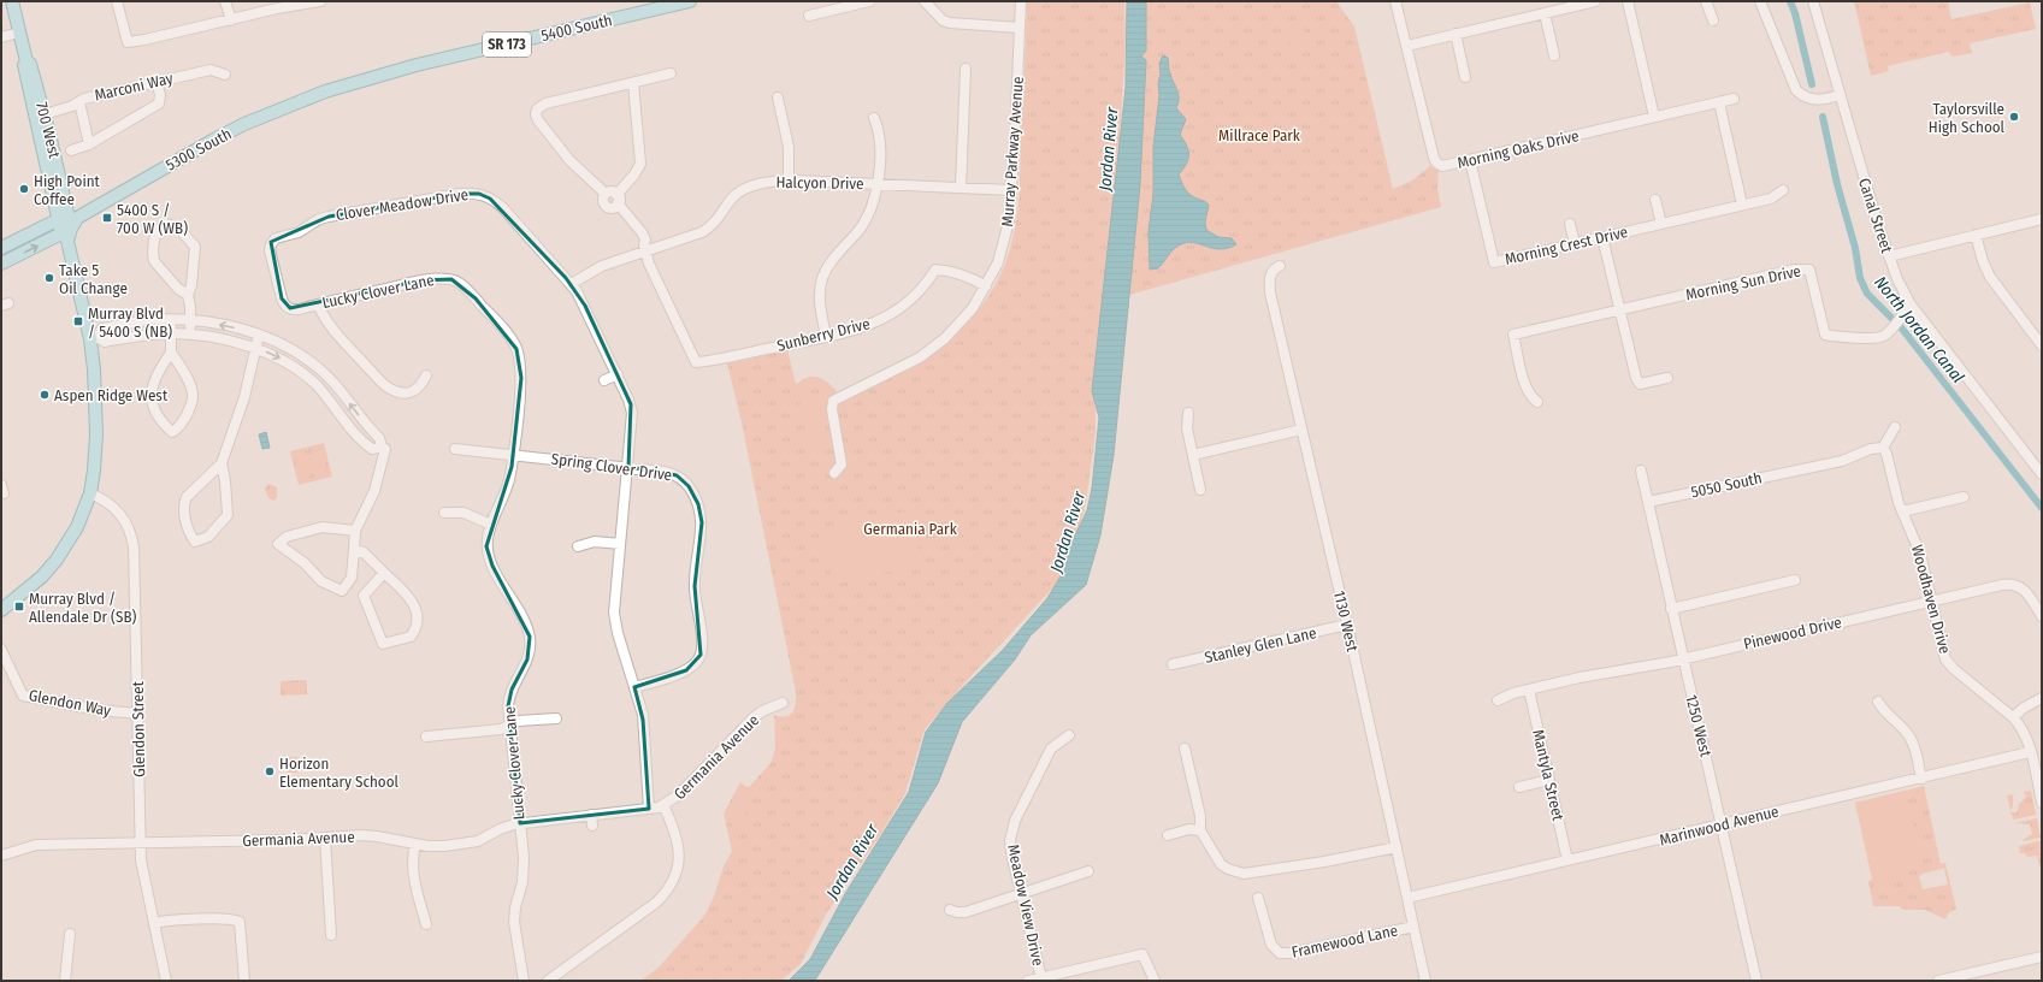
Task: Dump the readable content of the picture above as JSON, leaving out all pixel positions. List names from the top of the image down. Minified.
{"streets":{"main road":["5400 South","SR 173","700 West","5300 South"],"street":["Marconi Way","Morning Oaks Drive","Murray Parkway Avenue","Halcyon Drive","Clover Meadow Drive","Canal Street","Morning Crest Drive","Morning Sun Drive","Lucky Clover Lane","Sunberry Drive","Spring Clover Drive","5050 South","Woodhaven Drive","1130 West","Pinewood Drive","Stanley Glen Lane","Glendon Way","1250 West","Glendon Street","Germania Avenue","Mantyla Street","Marinwood Avenue","Meadow View Drive","Framewood Lane"]},"crossings":[["5400 South","5300 South"],["Marconi Way","700 West"],["700 West","5300 South"],["Morning Oaks Drive","Morning Crest Drive"],["Murray Parkway Avenue","Halcyon Drive"],["Murray Parkway Avenue","Sunberry Drive"],["Halcyon Drive","Clover Meadow Drive"],["Halcyon Drive","Sunberry Drive"],["Clover Meadow Drive","Lucky Clover Lane"],["Clover Meadow Drive","Spring Clover Drive"],["Clover Meadow Drive","Germania Avenue"],["Canal Street","Morning Sun Drive"],["Lucky Clover Lane","Spring Clover Drive"],["Lucky Clover Lane","Germania Avenue"],["5050 South","Woodhaven Drive"],["5050 South","1250 West"],["Woodhaven Drive","Pinewood Drive"],["Woodhaven Drive","Marinwood Avenue"],["1130 West","Stanley Glen Lane"],["1130 West","Marinwood Avenue"],["1130 West","Framewood Lane"],["Pinewood Drive","1250 West"],["Pinewood Drive","Mantyla Street"],["Glendon Way","Glendon Street"],["1250 West","Marinwood Avenue"],["Glendon Street","Germania Avenue"],["Mantyla Street","Marinwood Avenue"]],"water":["Jordan River","North Jordan Canal"],"parks":["Millrace Park","Germania Park"],"places":{"other":["Taylorsville High School","High Point Coffee","Take 5 Oil Change","Aspen Ridge West","Horizon Elementary School"],"transit":["5400 S / 700 W (WB)","Murray Blvd / 5400 S (NB)","Murray Blvd / Allendale Dr (SB)"]}}
